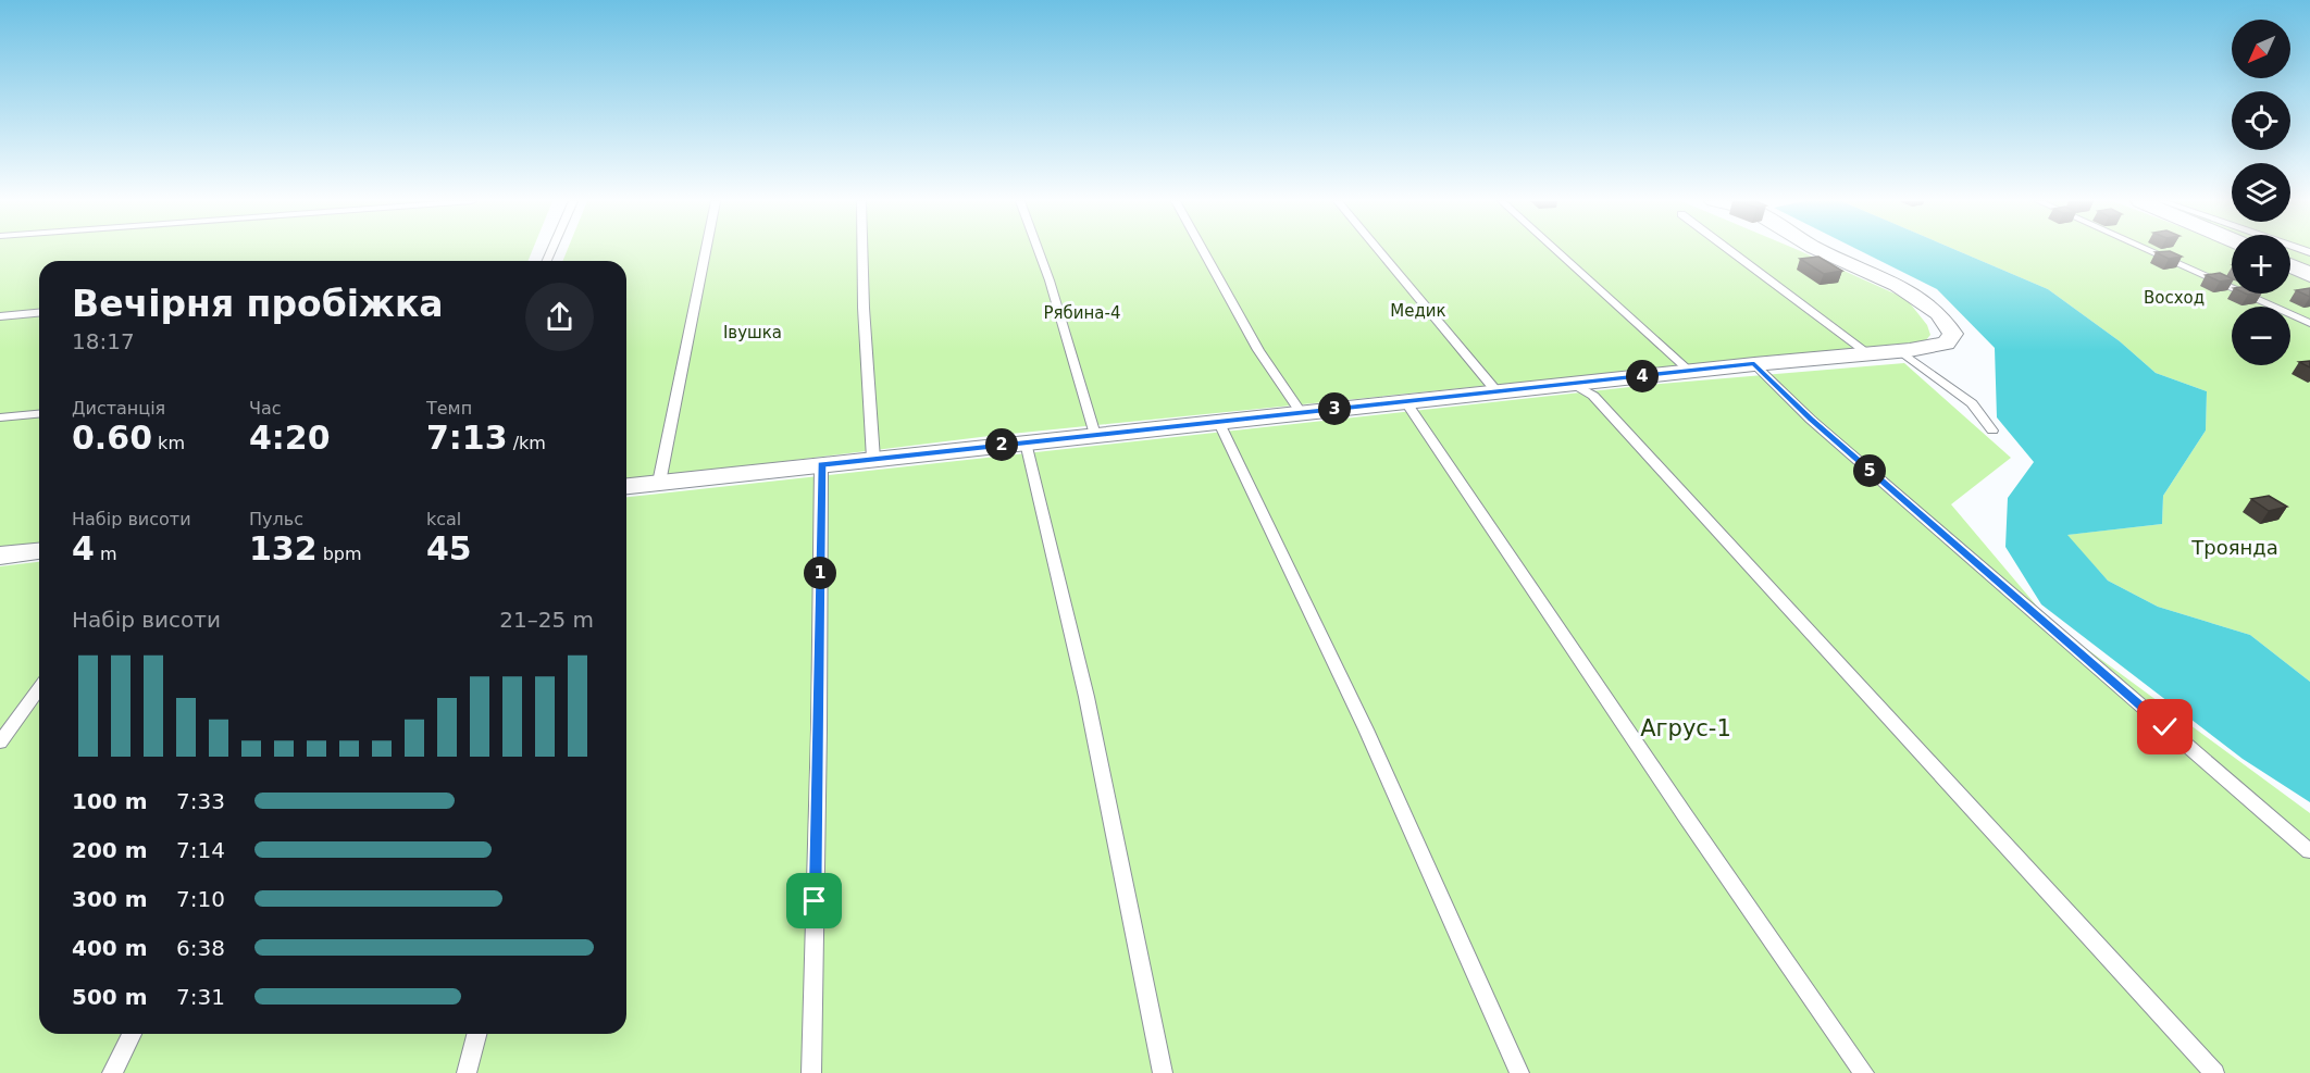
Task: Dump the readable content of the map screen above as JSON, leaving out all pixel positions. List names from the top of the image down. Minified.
{"parks":["Восход","Медик","Рябина-4","Івушка","Троянда","Агрус-1"],"north":"bottom left","page":{"map_buttons":["+","−"],"heading":["Вечірня пробіжка","18:17"],"pins":["4","3","2","5","1"],"stats":[["Дистанція","0.60 km"],["Час","4:20"],["Темп","7:13 /km"],["Набір висоти","4 m"],["Пульс","132 bpm"],["kcal","45"]],"chart":["Набір висоти","21–25 m"],"list":[{"name":"100 m","note":"7:33"},{"name":"200 m","note":"7:14"},{"name":"300 m","note":"7:10"},{"name":"400 m","note":"6:38"},{"name":"500 m","note":"7:31"}]}}
